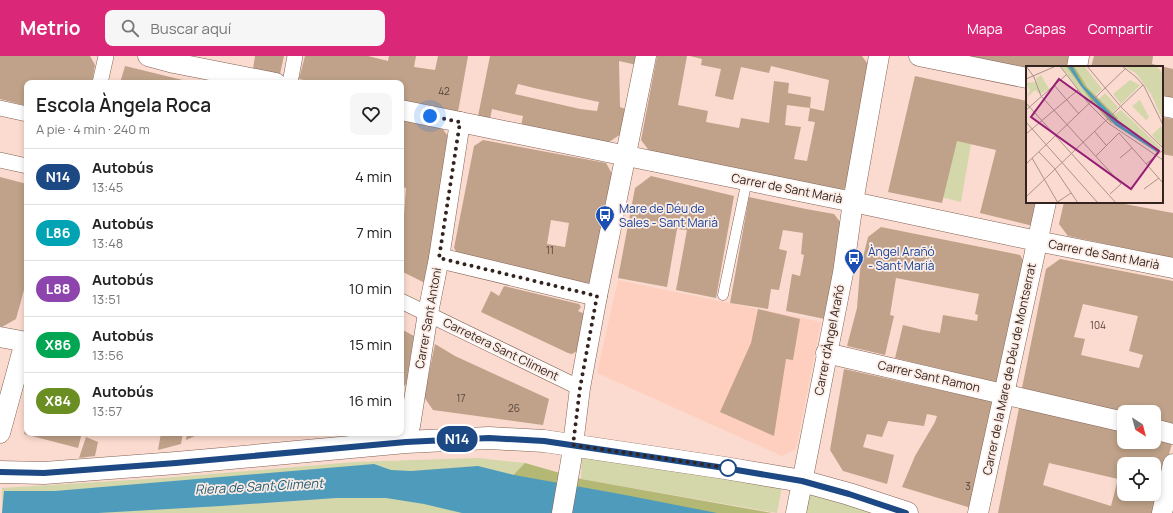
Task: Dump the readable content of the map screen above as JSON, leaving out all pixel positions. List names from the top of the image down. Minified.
{"streets":{"street":["Carrer de Sant Marià","Carrer Sant Antoni","Carrer d'Àngel Arañó","Carretera Sant Climent","Carrer de la Mare de Déu de Montserrat","Carrer Sant Ramon"]},"crossings":[["Carrer de Sant Marià","Carrer Sant Antoni"],["Carrer de Sant Marià","Carrer d'Àngel Arañó"],["Carrer de Sant Marià","Carrer de la Mare de Déu de Montserrat"],["Carrer Sant Antoni","Carretera Sant Climent"],["Carrer d'Àngel Arañó","Carrer Sant Ramon"],["Carrer de la Mare de Déu de Montserrat","Carrer Sant Ramon"]],"water":["Riera de Sant Climent"],"places":{"bus stop":["Mare de Déu de Sales - Sant Marià","Àngel Arañó - Sant Marià"]},"lines":["bus line N14"],"house_numbers":["42","11","104","17","26","3"],"north":"bottom right","page":{"header":"Metrio","search":"Buscar aquí","nav":["Mapa","Capas","Compartir"],"on_map":"N14","heading":["Escola Àngela Roca","A pie · 4 min · 240 m"],"list":[{"mark":"N14","name":"Autobús","note":"13:45","value":"4 min"},{"mark":"L86","name":"Autobús","note":"13:48","value":"7 min"},{"mark":"L88","name":"Autobús","note":"13:51","value":"10 min"},{"mark":"X86","name":"Autobús","note":"13:56","value":"15 min"},{"mark":"X84","name":"Autobús","note":"13:57","value":"16 min"}]}}
